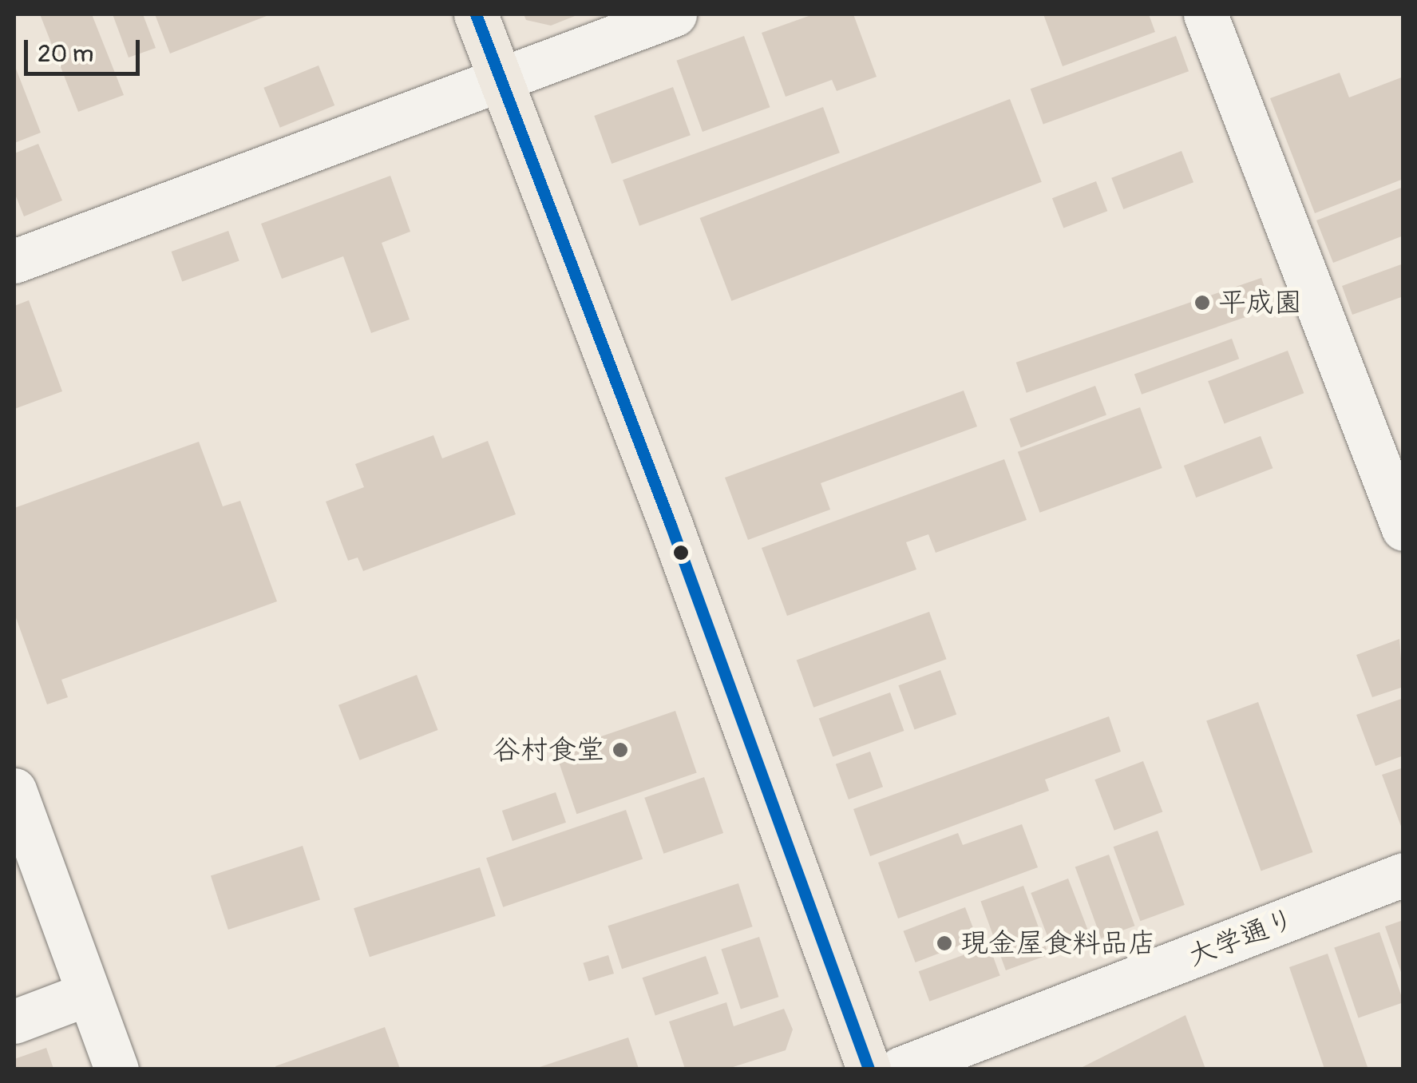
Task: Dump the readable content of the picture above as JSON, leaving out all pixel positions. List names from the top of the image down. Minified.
{"streets":{"street":["大学通り"]},"places":["平成園","谷村食堂","現金屋食料品店"],"scale_bar":"20 m"}
